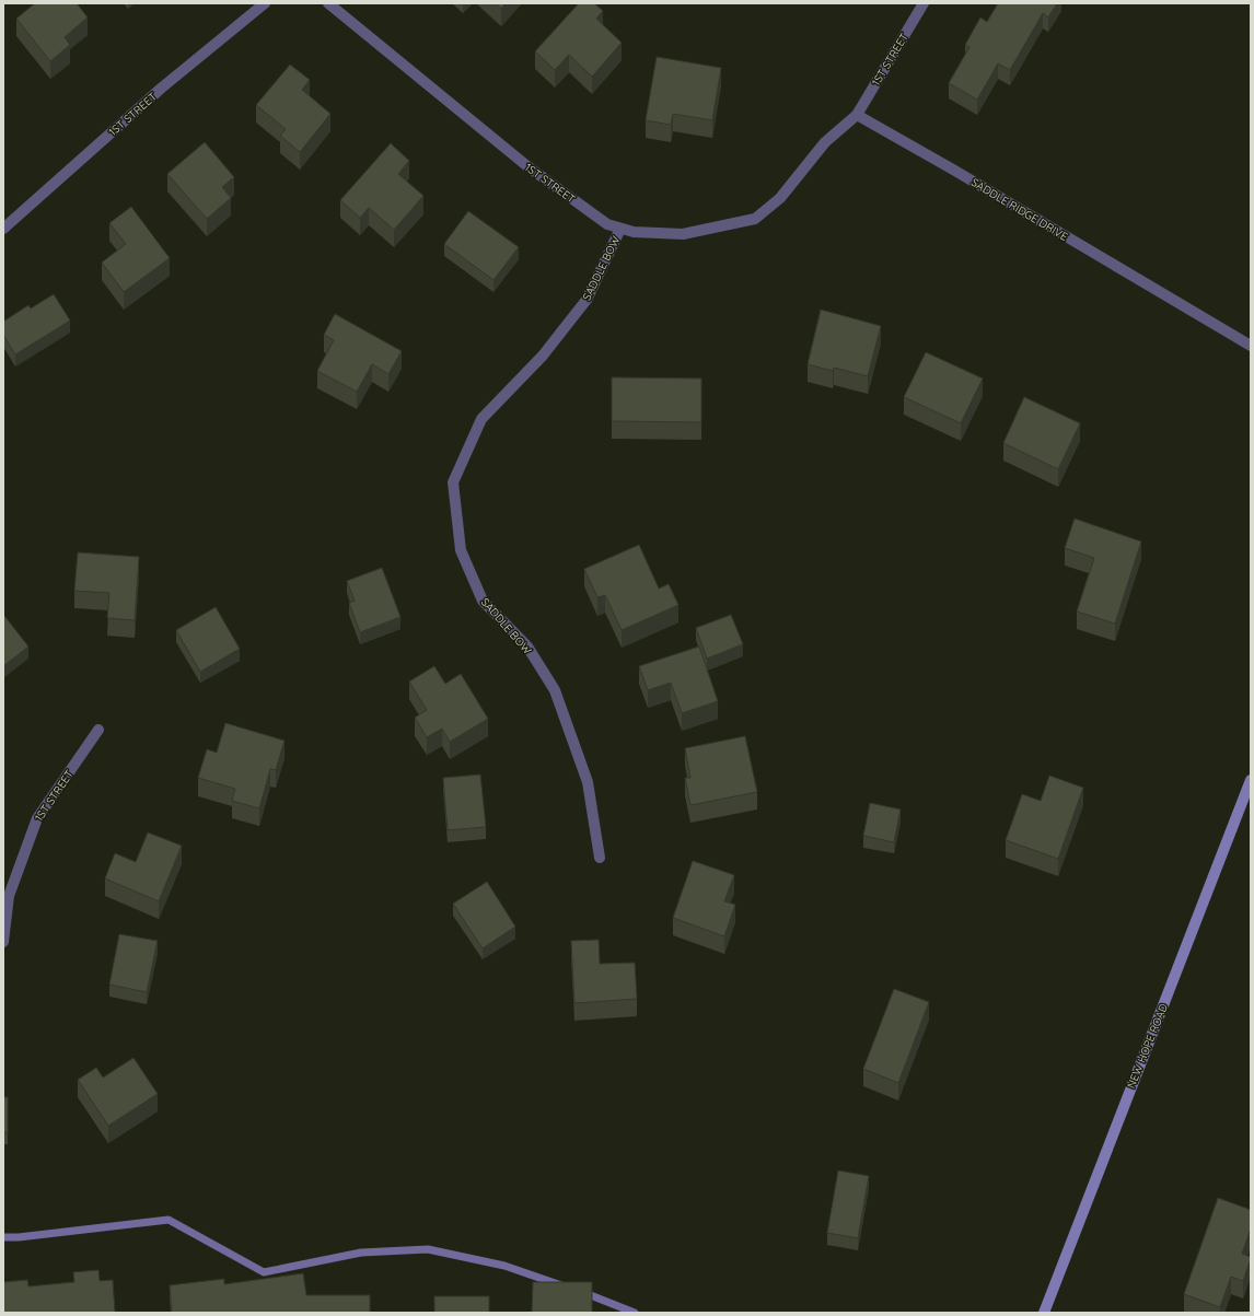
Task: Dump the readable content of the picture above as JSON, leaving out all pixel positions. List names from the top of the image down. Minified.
{"streets":{"street":["1ST STREET","SADDLE RIDGE DRIVE","SADDLE BOW","NEW HOPE ROAD"]},"crossings":[["1ST STREET","SADDLE RIDGE DRIVE"],["1ST STREET","SADDLE BOW"]]}
